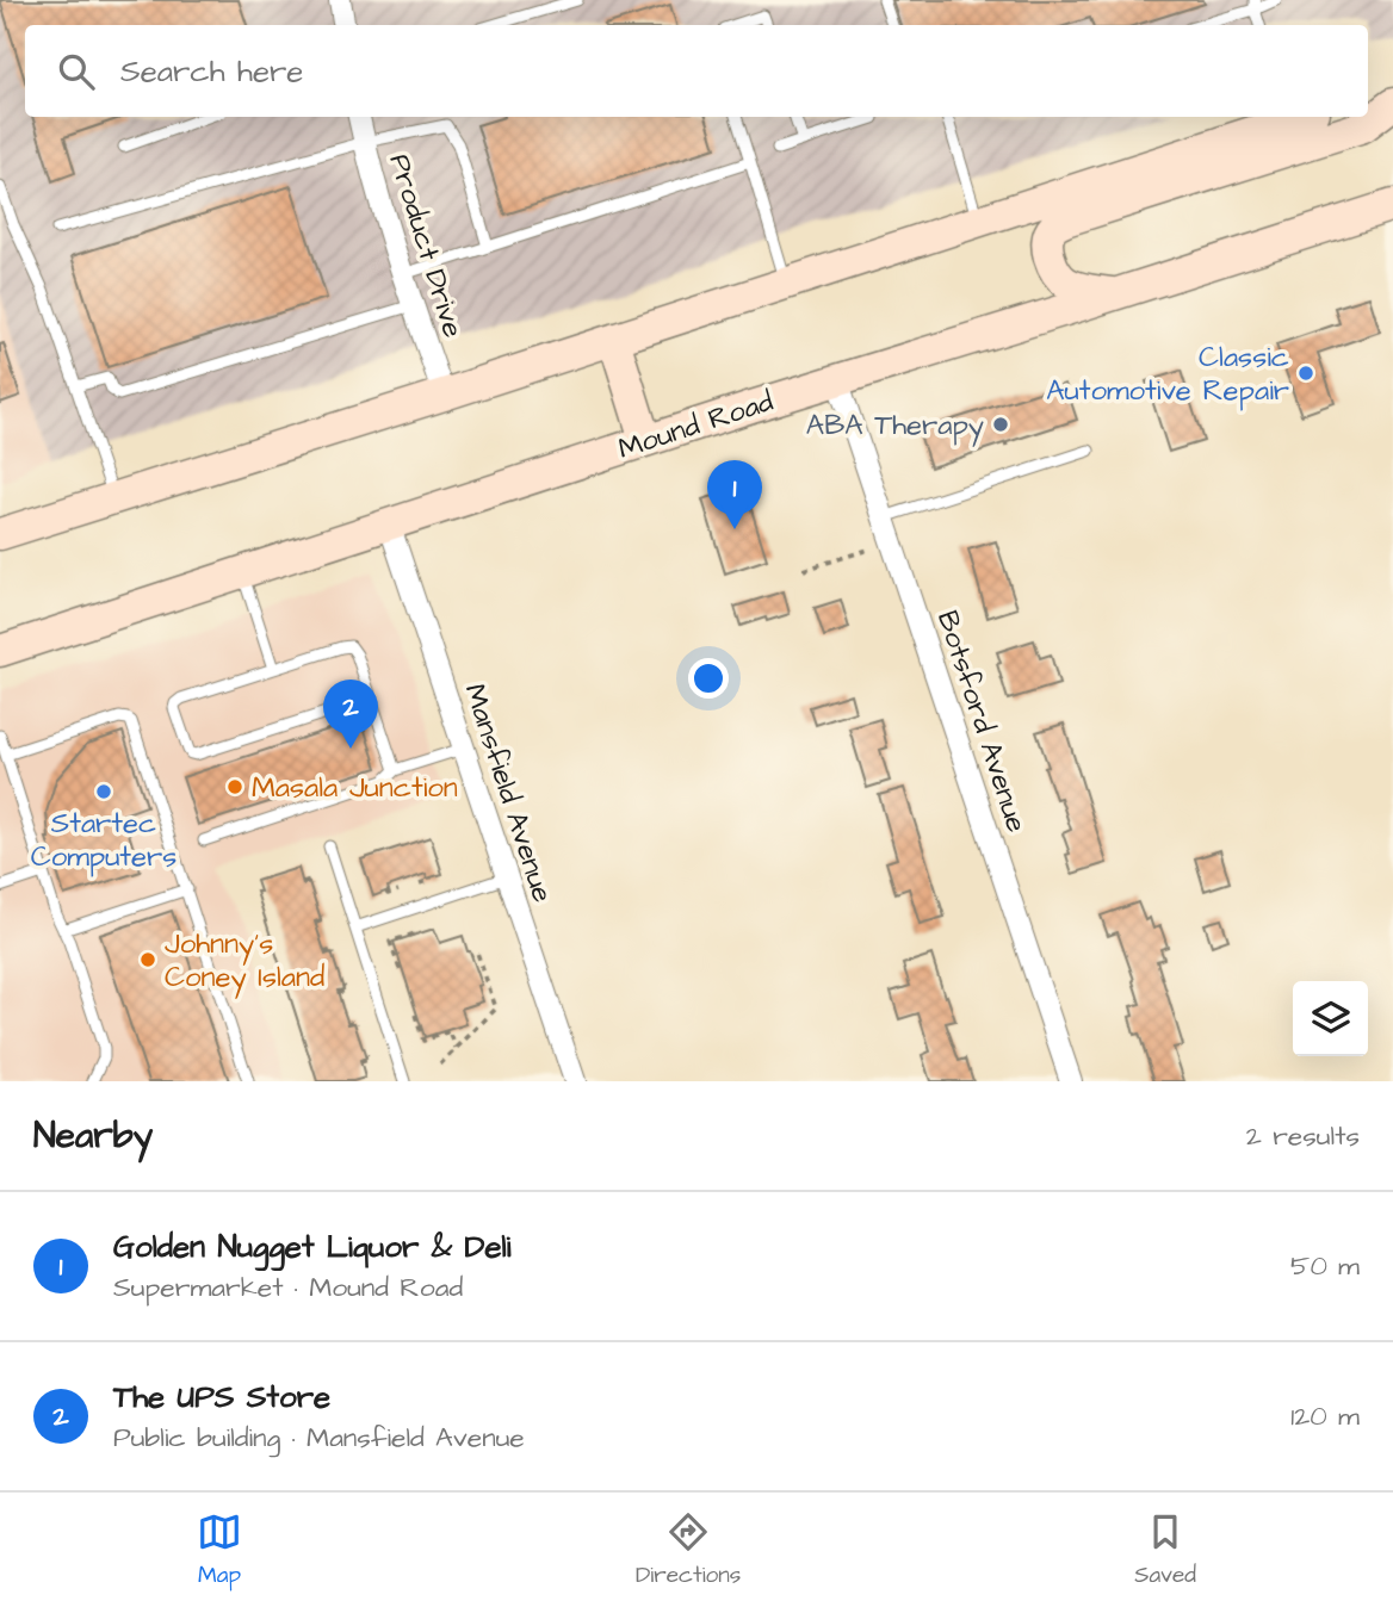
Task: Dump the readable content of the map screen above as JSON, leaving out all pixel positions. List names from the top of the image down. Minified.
{"streets":{"main road":["Mound Road"],"street":["Product Drive","Botsford Avenue","Mansfield Avenue"]},"crossings":[["Mound Road","Botsford Avenue"],["Mound Road","Mansfield Avenue"]],"places":["Classic Automotive Repair","ABA Therapy","Masala Junction","Startec Computers","Johnny's Coney Island"],"page":{"search":"Search here","pins":["1","2"],"heading":["Nearby","2 results"],"list":[{"mark":"1","name":"Golden Nugget Liquor & Deli","note":"Supermarket · Mound Road","value":"50 m"},{"mark":"2","name":"The UPS Store","note":"Public building · Mansfield Avenue","value":"120 m"}],"nav":["Map","Directions","Saved"]}}
